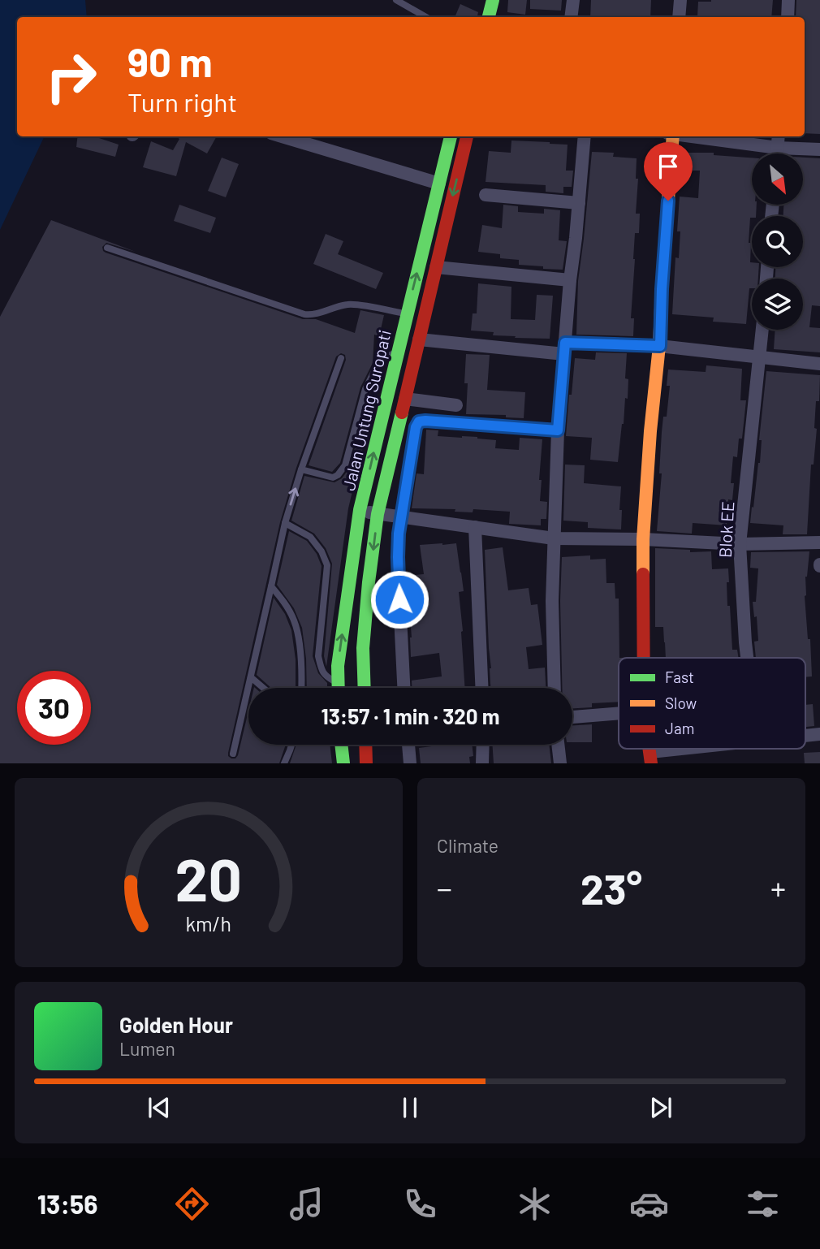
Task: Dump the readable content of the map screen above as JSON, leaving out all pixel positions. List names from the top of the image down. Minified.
{"streets":{"main road":["Jalan Untung Suropati"],"street":["Blok EE"]},"legend":["Fast","Slow","Jam"],"north":"bottom right","page":{"turn":["90 m","Turn right"],"limit":"30","trip":"13:57 · 1 min · 320 m","tile":"Climate","heat":["−","23°","+"],"song":["Golden Hour","Lumen"],"tabs":"13:56","gauge":["20","km/h"]}}
